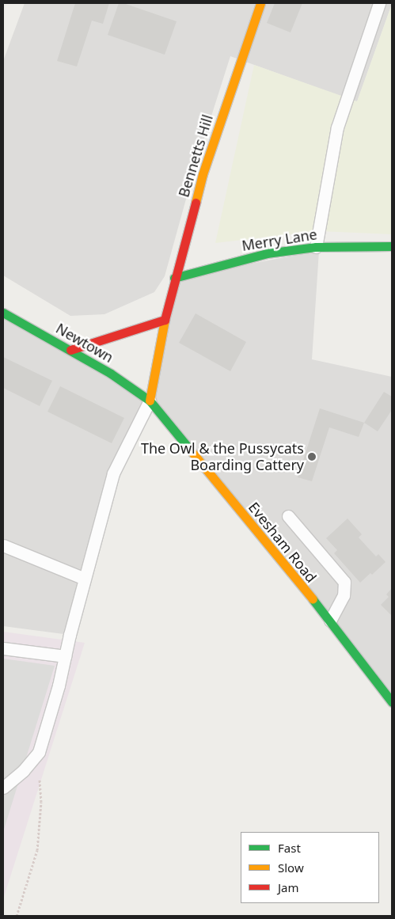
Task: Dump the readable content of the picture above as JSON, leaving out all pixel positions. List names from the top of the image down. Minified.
{"streets":{"street":["Bennetts Hill","Merry Lane","Newtown","Evesham Road"]},"crossings":[["Bennetts Hill","Merry Lane"],["Bennetts Hill","Newtown"],["Bennetts Hill","Evesham Road"],["Newtown","Evesham Road"]],"places":["The Owl & the Pussycats Boarding Cattery"],"legend":["Fast","Slow","Jam"]}
